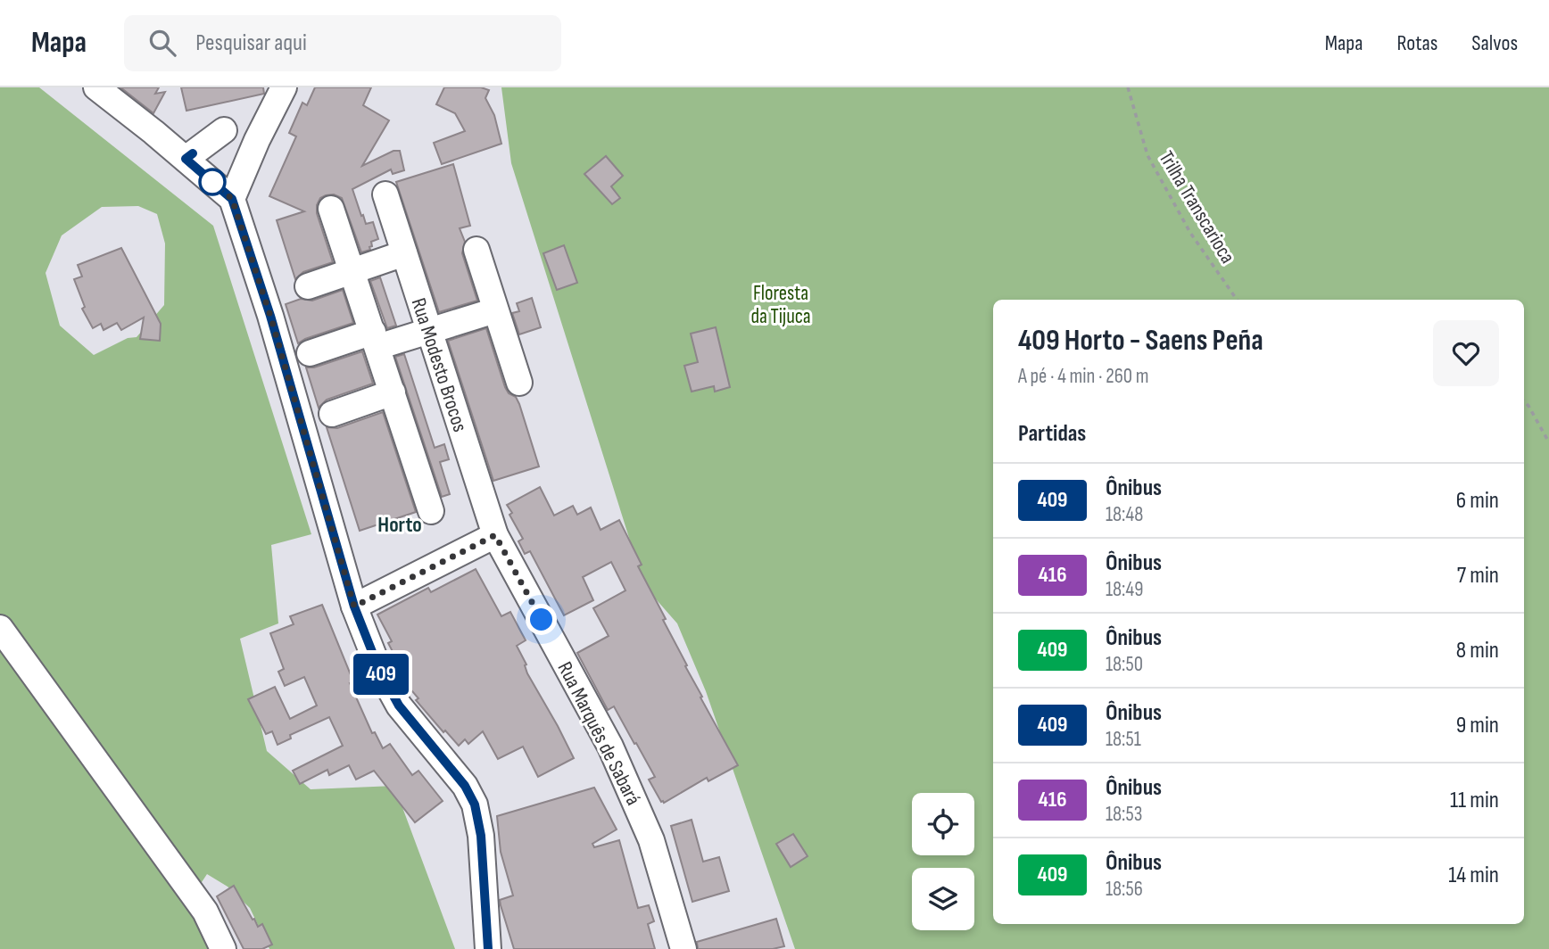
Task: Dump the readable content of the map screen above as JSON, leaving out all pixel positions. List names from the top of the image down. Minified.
{"streets":{"street":["Rua Modesto Brocos","Rua Marquês de Sabará"],"path":["Trilha Transcarioca"]},"crossings":[["Rua Modesto Brocos","Rua Marquês de Sabará"]],"districts":["Horto"],"parks":["Floresta da Tijuca"],"lines":["bus line 409"],"page":{"header":"Mapa","search":"Pesquisar aqui","nav":["Mapa","Rotas","Salvos"],"on_map":"409","heading":[["409 Horto - Saens Peña","A pé · 4 min · 260 m"],"Partidas"],"list":[{"mark":"409","name":"Ônibus","note":"18:48","value":"6 min"},{"mark":"416","name":"Ônibus","note":"18:49","value":"7 min"},{"mark":"409","name":"Ônibus","note":"18:50","value":"8 min"},{"mark":"409","name":"Ônibus","note":"18:51","value":"9 min"},{"mark":"416","name":"Ônibus","note":"18:53","value":"11 min"},{"mark":"409","name":"Ônibus","note":"18:56","value":"14 min"}]}}
